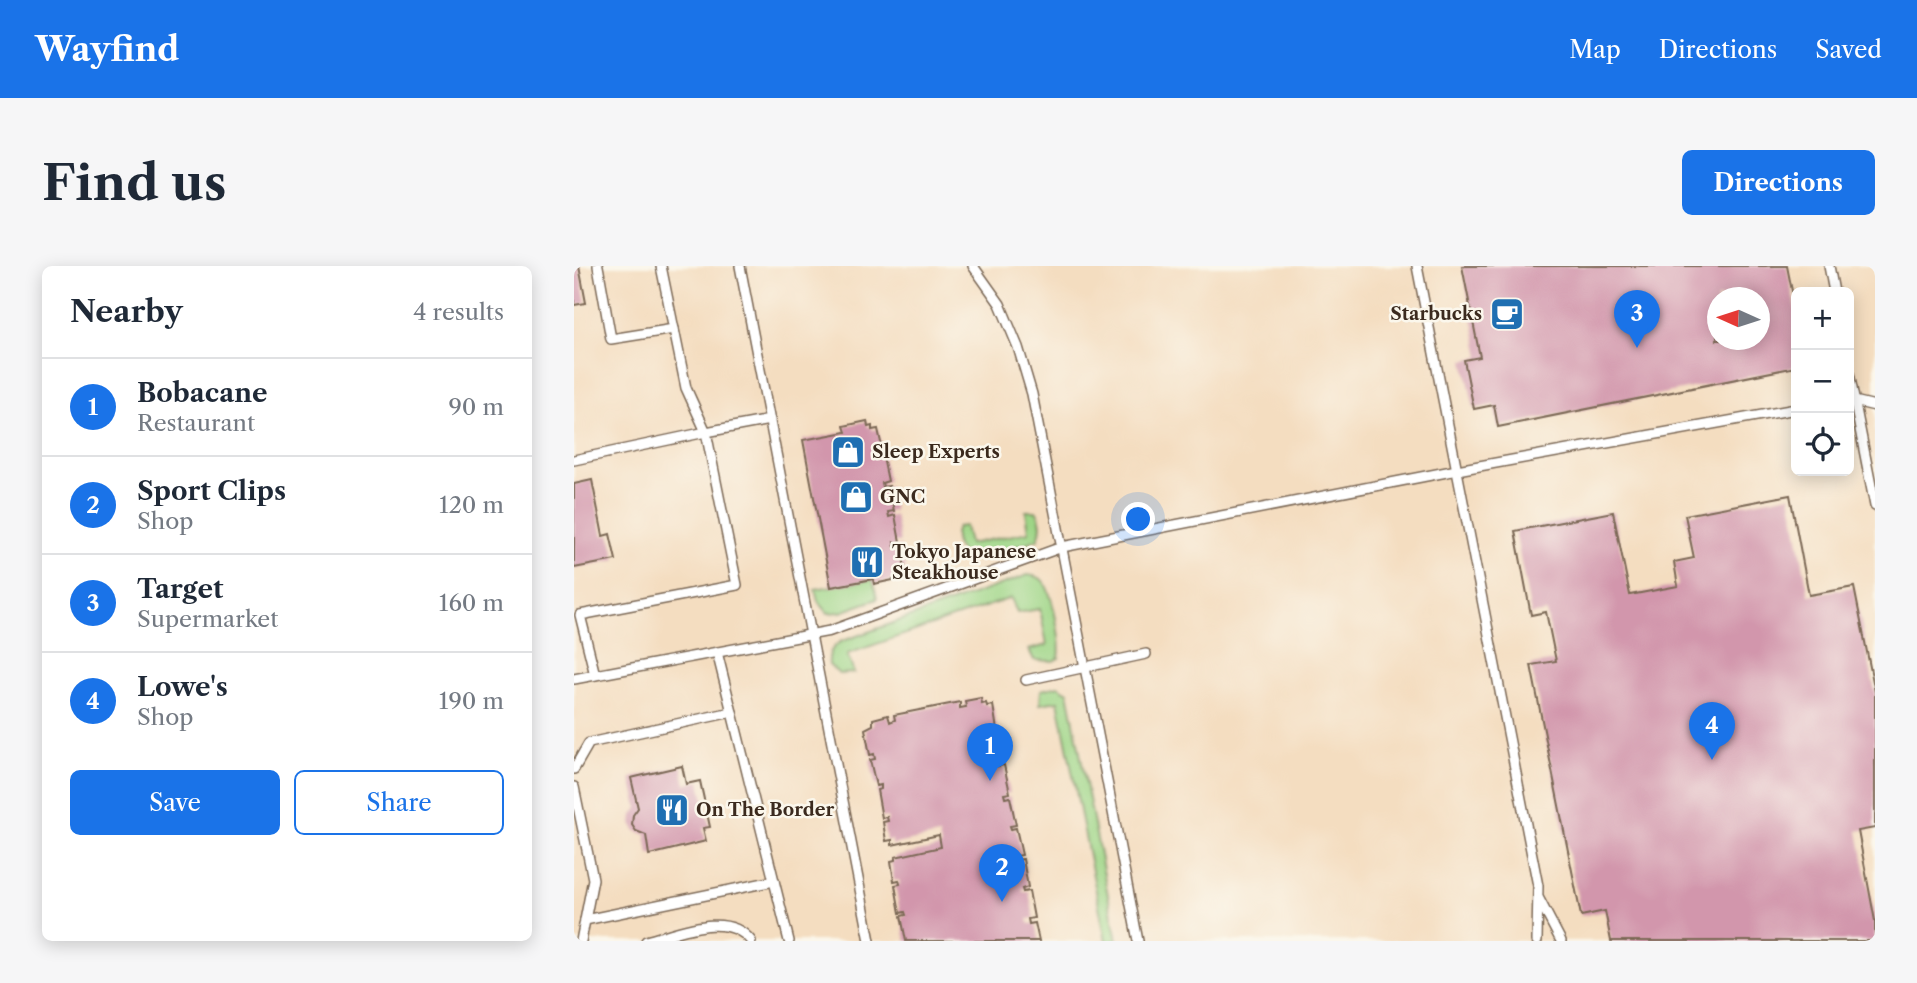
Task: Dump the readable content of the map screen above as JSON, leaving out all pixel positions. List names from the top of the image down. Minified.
{"places":{"cafe":["Starbucks"],"shop":["Sleep Experts","GNC"],"restaurant":["Tokyo Japanese Steakhouse","On The Border"]},"north":"left","page":{"header":"Wayfind","nav":["Map","Directions","Saved"],"buttons":["Directions",["Save","Share"]],"title":"Find us","heading":["Nearby","4 results"],"map_buttons":["+","−"],"pins":["3","4","1","2"],"list":[{"mark":"1","name":"Bobacane","note":"Restaurant","value":"90 m"},{"mark":"2","name":"Sport Clips","note":"Shop","value":"120 m"},{"mark":"3","name":"Target","note":"Supermarket","value":"160 m"},{"mark":"4","name":"Lowe's","note":"Shop","value":"190 m"}]}}
